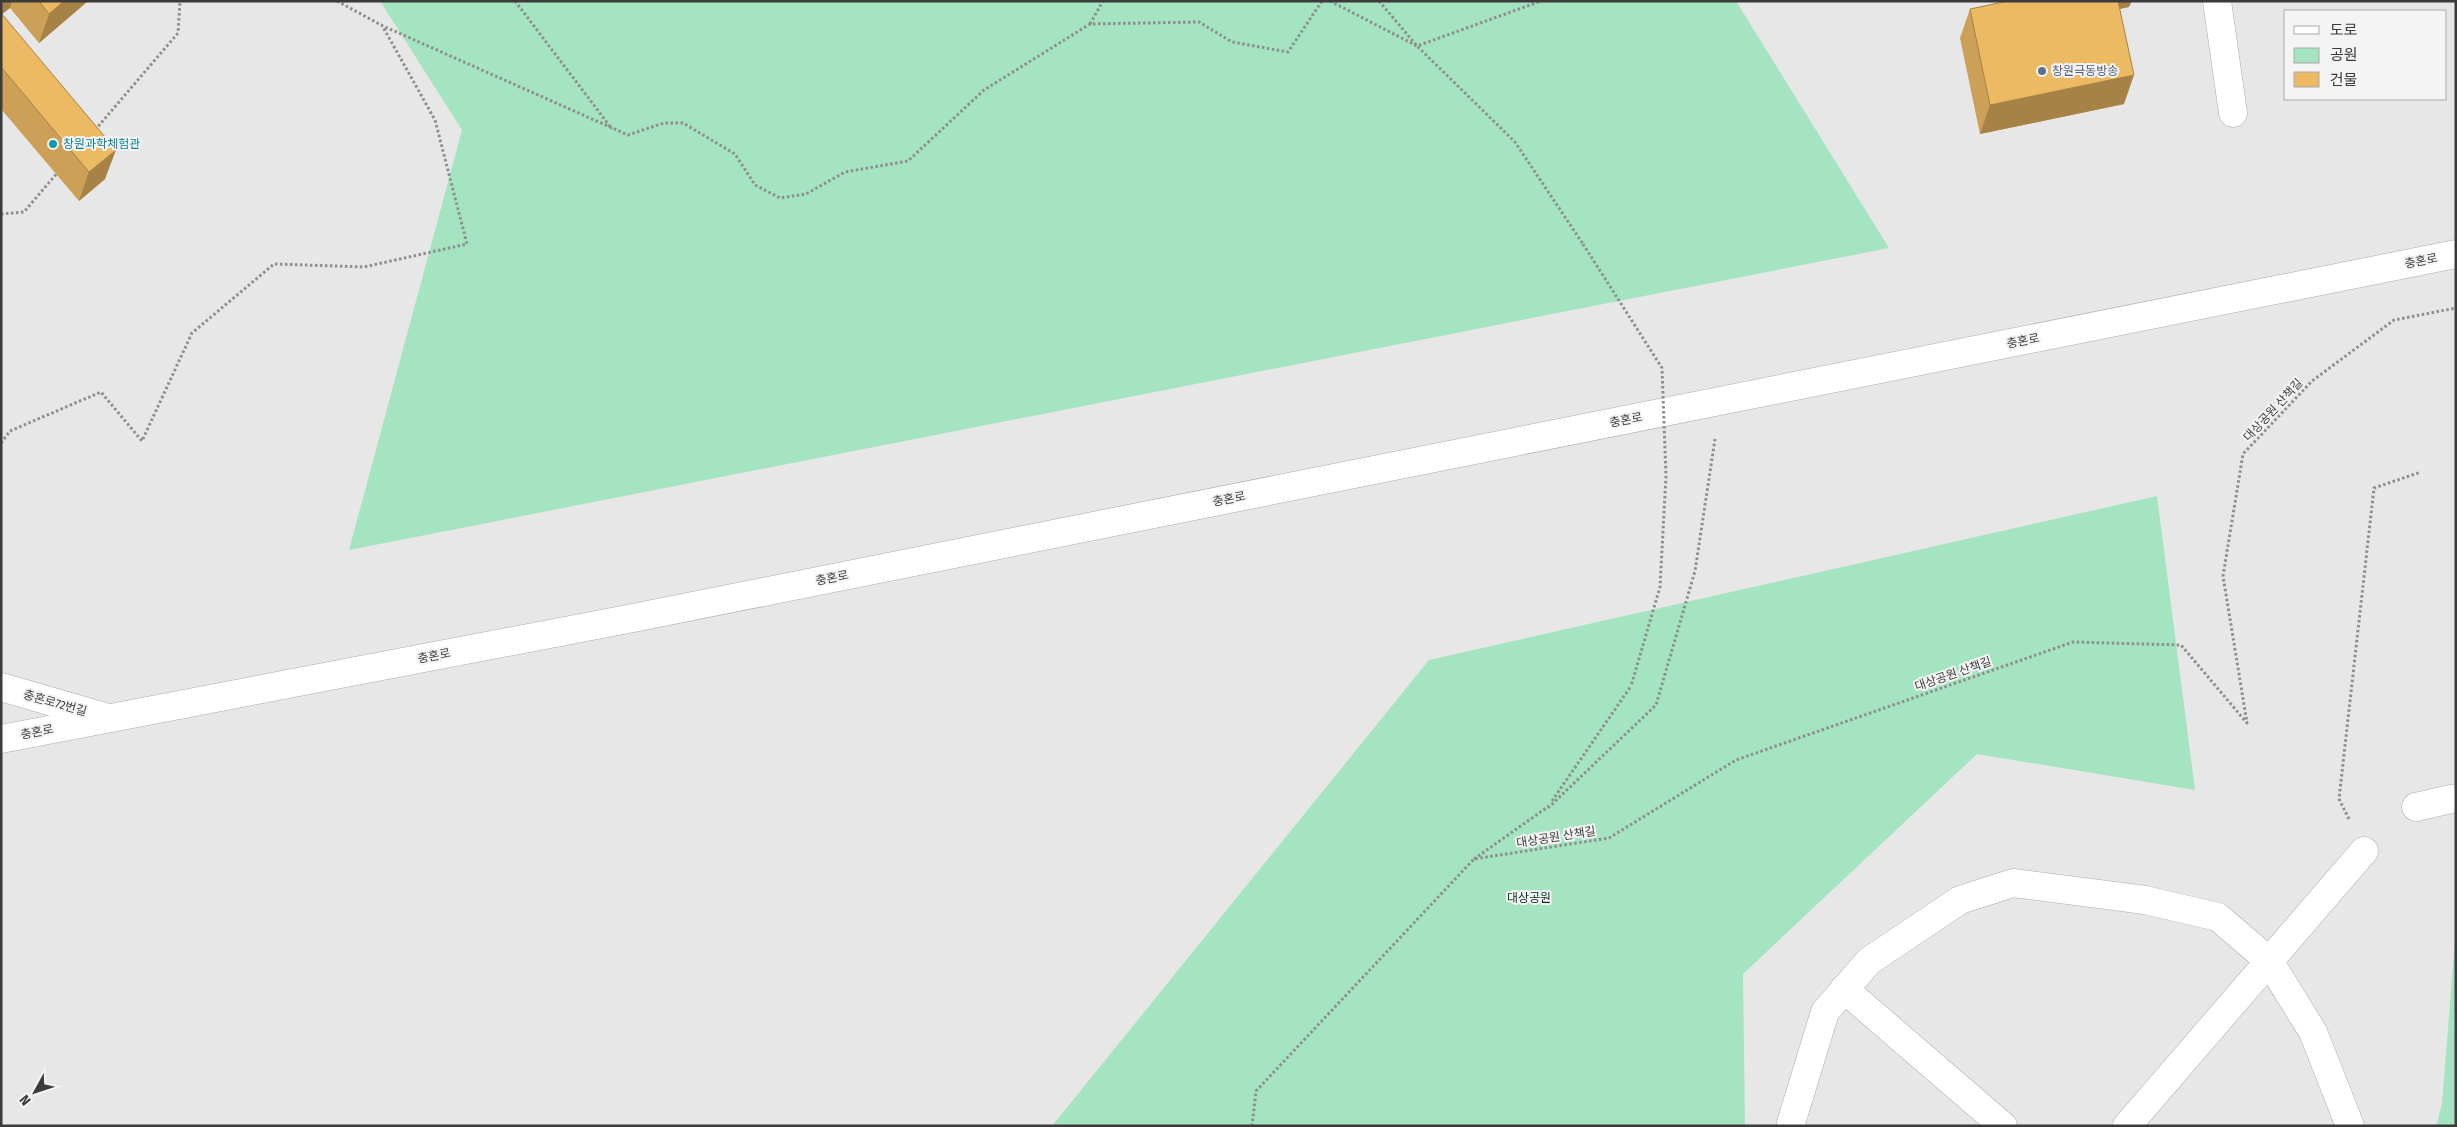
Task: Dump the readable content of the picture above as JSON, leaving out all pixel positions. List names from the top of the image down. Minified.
{"streets":{"main road":["충혼로","충혼로72번길"],"path":["대상공원 산책길"]},"crossings":[["충혼로","충혼로72번길"]],"parks":["대상공원"],"places":["창원극동방송","창원과학체험관"],"legend":["도로","공원","건물"],"north":"bottom left"}
